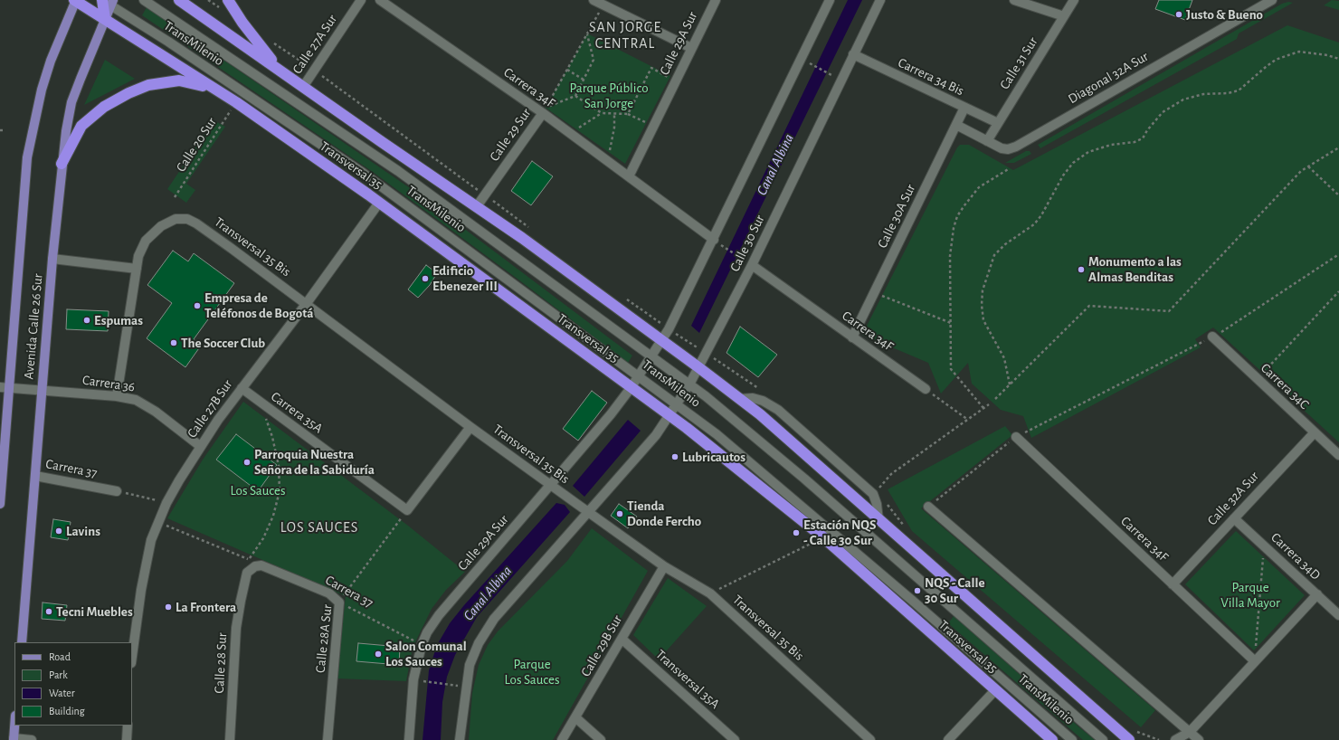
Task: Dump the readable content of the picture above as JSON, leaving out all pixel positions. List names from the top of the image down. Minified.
{"streets":{"highway":["Transversal 35"],"main road":["Avenida Calle 26 Sur"],"street":["TransMilenio","Calle 29A Sur","Calle 27A Sur","Calle 31 Sur","Carrera 34 Bis","Diagonal 32A Sur","Carrera 34F","Calle 29 Sur","Calle 30A Sur","Calle 30 Sur","Transversal 35 Bis","Carrera 36","Carrera 34C","Calle 27B Sur","Carrera 35A","Carrera 37","Calle 32A Sur","Carrera 34D","Calle 28A Sur","Calle 29B Sur","Calle 28 Sur","Transversal 35A"],"path":["Calle 20 Sur"]},"crossings":[["TransMilenio","Calle 30 Sur"],["Calle 29A Sur","Carrera 34F"],["Calle 29A Sur","Transversal 35"],["Calle 29A Sur","Transversal 35 Bis"],["Calle 29A Sur","Carrera 37"],["Calle 31 Sur","Carrera 34 Bis"],["Calle 31 Sur","Diagonal 32A Sur"],["Carrera 34 Bis","Calle 30A Sur"],["Carrera 34 Bis","Calle 30 Sur"],["Diagonal 32A Sur","Calle 30A Sur"],["Carrera 34F","Calle 29 Sur"],["Carrera 34F","Calle 30A Sur"],["Carrera 34F","Calle 30 Sur"],["Carrera 34F","Calle 32A Sur"],["Calle 20 Sur","Transversal 35"],["Transversal 35","Calle 30 Sur"],["Transversal 35","Avenida Calle 26 Sur"],["Transversal 35","Calle 27B Sur"],["Transversal 35 Bis","Carrera 36"],["Transversal 35 Bis","Calle 27B Sur"],["Transversal 35 Bis","Calle 29B Sur"],["Avenida Calle 26 Sur","Carrera 36"],["Avenida Calle 26 Sur","Carrera 37"],["Carrera 36","Calle 27B Sur"],["Carrera 34C","Calle 32A Sur"],["Calle 27B Sur","Carrera 35A"],["Carrera 35A","Calle 28A Sur"],["Carrera 37","Calle 28A Sur"],["Carrera 37","Calle 28 Sur"],["Calle 32A Sur","Carrera 34D"],["Calle 29B Sur","Transversal 35A"]],"districts":["SAN JORGE CENTRAL","LOS SAUCES"],"water":["Canal Albina"],"parks":["Parque Público San Jorge","Los Sauces","Parque Villa Mayor","Parque Los Sauces"],"places":["Justo & Bueno","Monumento a las Almas Benditas","Edificio Ebenezer III","Empresa de Teléfonos de Bogotá","Espumas","The Soccer Club","Lubricautos","Parroquia Nuestra Señora de la Sabiduría","Tienda Donde Fercho","Lavins","Estación NQS - Calle 30 Sur","NQS - Calle 30 Sur","La Frontera","Tecni Muebles","Salon Comunal Los Sauces"],"legend":["Road","Park","Water","Building"]}
